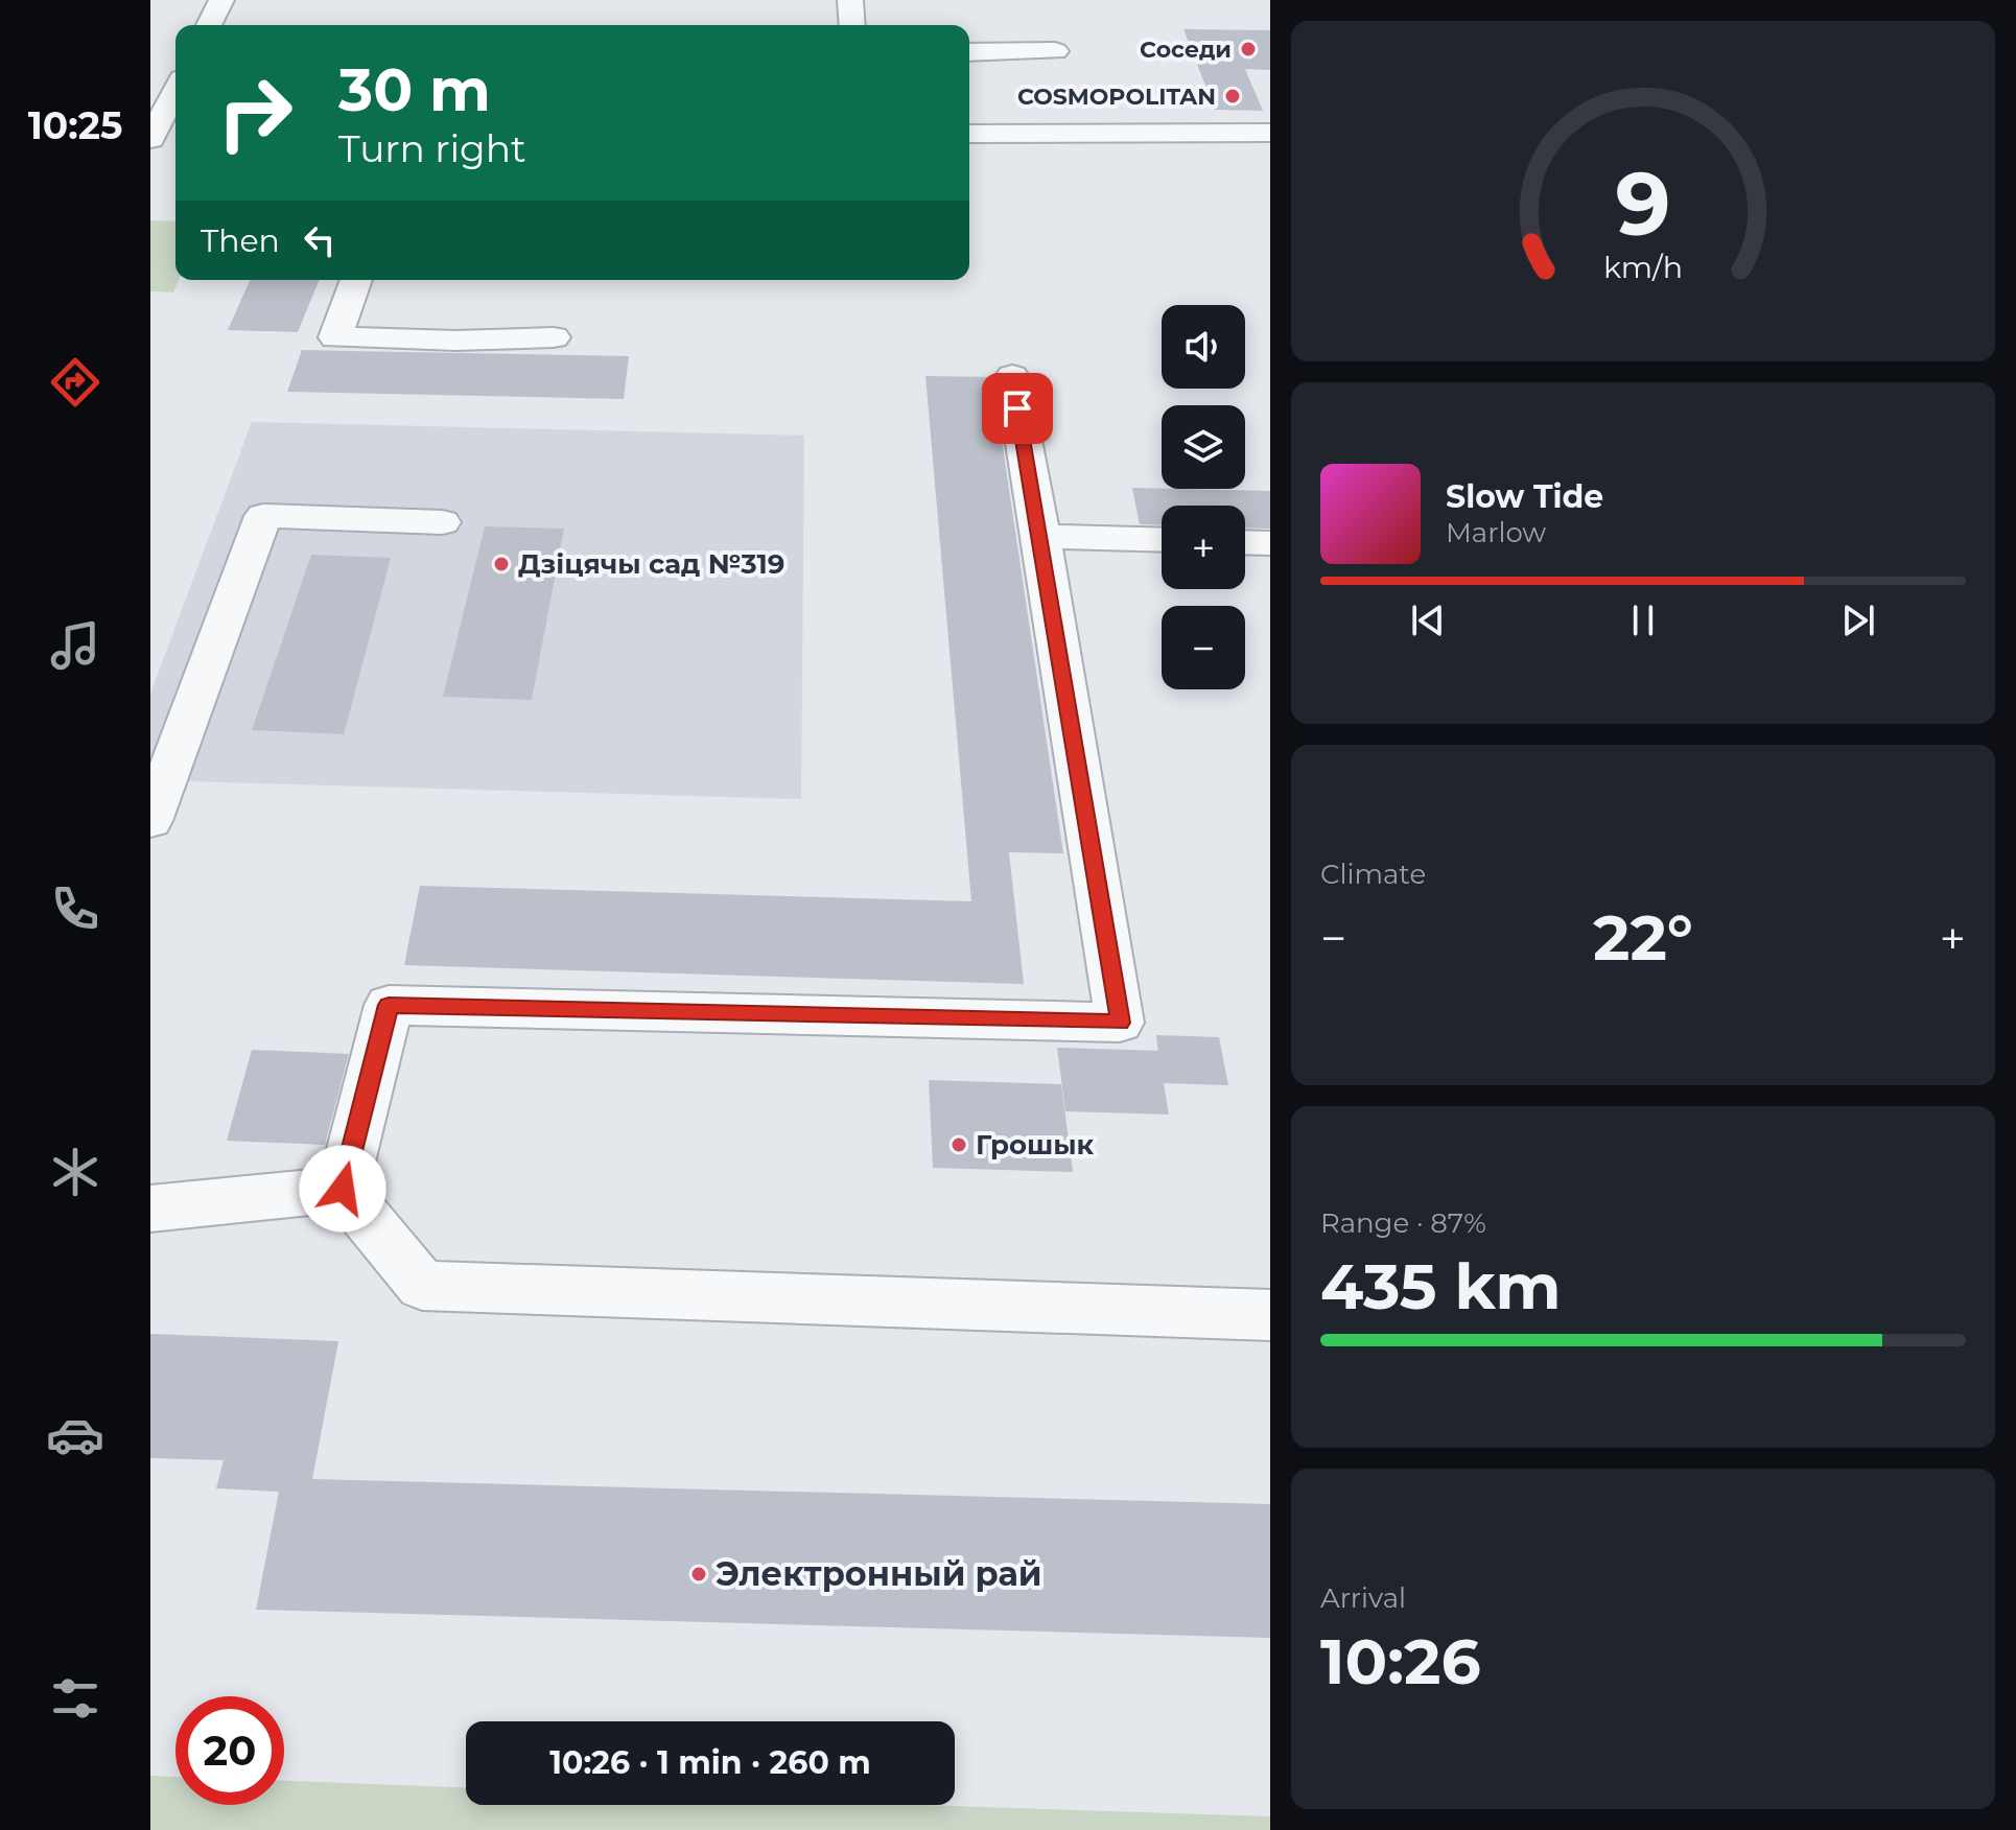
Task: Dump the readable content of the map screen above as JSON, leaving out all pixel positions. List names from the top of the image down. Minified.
{"places":["Соседи","COSMOPOLITAN","Дзіцячы сад №319","Грошык","Электронный рай"],"page":{"tabs":"10:25","turn":["30 m","Turn right"],"then":"Then","map_buttons":["+","−"],"song":["Slow Tide","Marlow"],"tile":["Climate",["Range · 87%","435 km"],["Arrival","10:26"]],"heat":["−","22°","+"],"limit":"20","trip":"10:26 · 1 min · 260 m","gauge":["9","km/h"]}}
